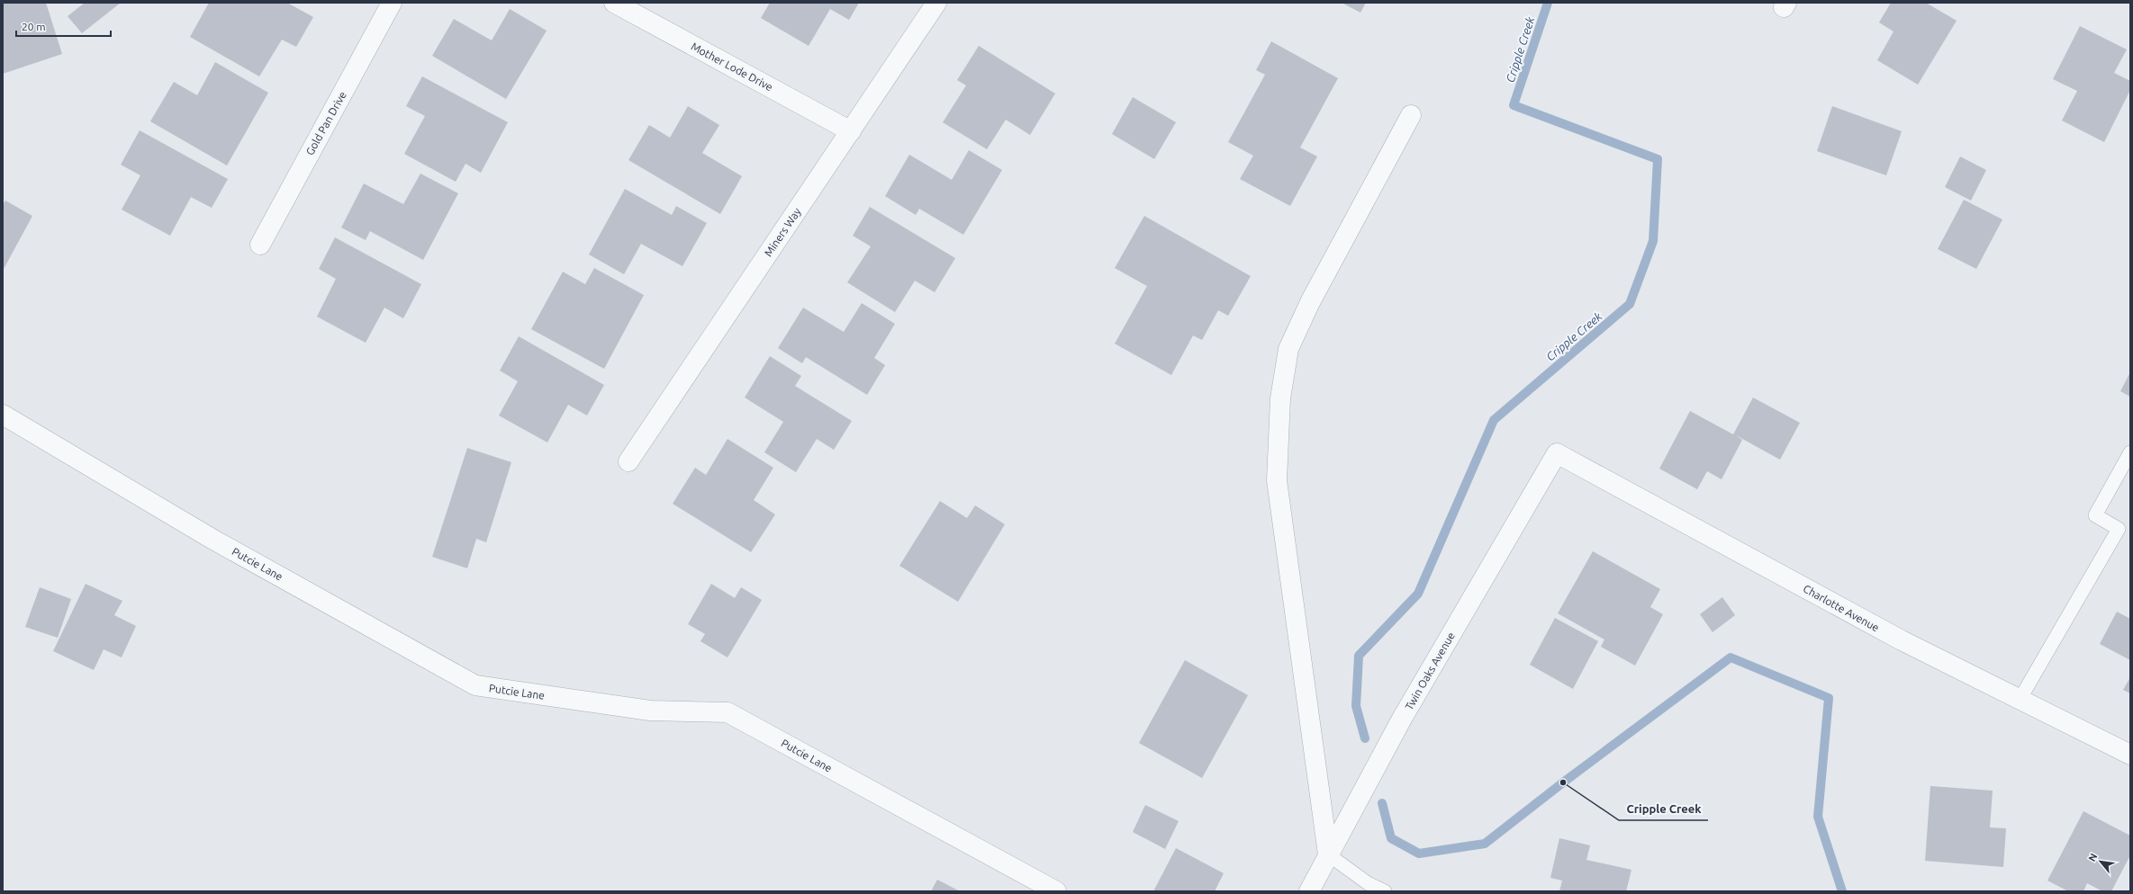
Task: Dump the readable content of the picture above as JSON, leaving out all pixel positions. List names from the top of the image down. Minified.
{"streets":{"street":["Mother Lode Drive","Gold Pan Drive","Miners Way","Putcie Lane","Charlotte Avenue","Twin Oaks Avenue"]},"crossings":[["Mother Lode Drive","Miners Way"],["Charlotte Avenue","Twin Oaks Avenue"]],"water":["Cripple Creek"],"places":["Cripple Creek"],"scale_bar":"20 m","north":"top left"}
